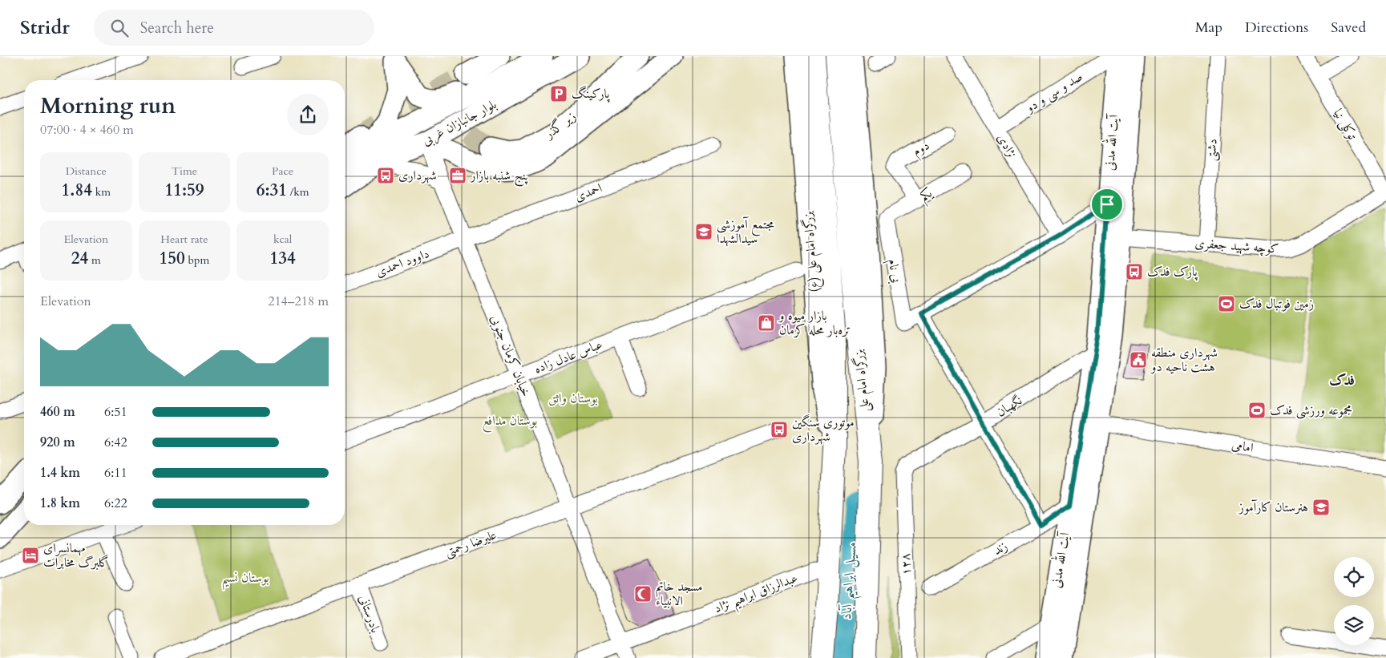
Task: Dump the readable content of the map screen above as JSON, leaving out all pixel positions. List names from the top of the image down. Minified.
{"streets":{"highway":["بزرگراه امام علی"],"main road":["بلوار جانبازان غربی","زیر گذر","آیت الله مدنی","بزرگراه امام علی (ع)","خیابان کرمان جنوبی"],"street":["صد و سی و دو","توکلی نیا","نژادی","دوم","دشتی","احمدی","یکم","کوچه شهید جعفری","داوود احمدی","بی نام","عباس عادل زاده","نگهبان","امامی","علیرضا رحمتی","زند","۱۲۸","عبدالرزاق ابراهیم نژاد","بادرستانی"]},"crossings":[["صد و سی و دو","نژادی"],["بلوار جانبازان غربی","خیابان کرمان جنوبی"],["توکلی نیا","کوچه شهید جعفری"],["آیت الله مدنی","کوچه شهید جعفری"],["آیت الله مدنی","نگهبان"],["آیت الله مدنی","امامی"],["آیت الله مدنی","زند"],["دوم","یکم"],["دشتی","کوچه شهید جعفری"],["احمدی","داوود احمدی"],["احمدی","خیابان کرمان جنوبی"],["یکم","بی نام"],["بزرگراه امام علی (ع)","بزرگراه امام علی"],["داوود احمدی","خیابان کرمان جنوبی"],["خیابان کرمان جنوبی","عباس عادل زاده"],["خیابان کرمان جنوبی","علیرضا رحمتی"],["خیابان کرمان جنوبی","عبدالرزاق ابراهیم نژاد"],["نگهبان","۱۲۸"],["علیرضا رحمتی","بادرستانی"]],"districts":["فدک"],"water":["مسیل ابراهیم آباد"],"parks":["بوستان واثق","بوستان مدافع","بوستان نسیم"],"places":{"parking":["پارکینگ"],"bus stop":["شهرداری","پارک فدک","موتوری سنگین شهرداری"],"office":["پنج شنبه بازار"],"school or university":["مجتمع آموزشی سیدالشهدا","هنرستان کارآموز"],"sports":["زمین فوتبال فدک","مجموعه ورزشی فدک"],"shop":["بازار میوه و تره‌بار محله کرمان"],"public building":["شهرداری منطقه هشت ناحیه دو"],"hotel":["مهمانسرای گلبرگ مخابرات"],"mosque":["مسجد خاتم الانبیاء"]},"page":{"header":"Stridr","search":"Search here","nav":["Map","Directions","Saved"],"heading":["Morning run","07:00 · 4 × 460 m"],"stats":[["Distance","1.84 km"],["Time","11:59"],["Pace","6:31 /km"],["Elevation","24 m"],["Heart rate","150 bpm"],["kcal","134"]],"chart":["Elevation","214–218 m"],"list":[{"name":"460 m","note":"6:51"},{"name":"920 m","note":"6:42"},{"name":"1.4 km","note":"6:11"},{"name":"1.8 km","note":"6:22"}]}}
